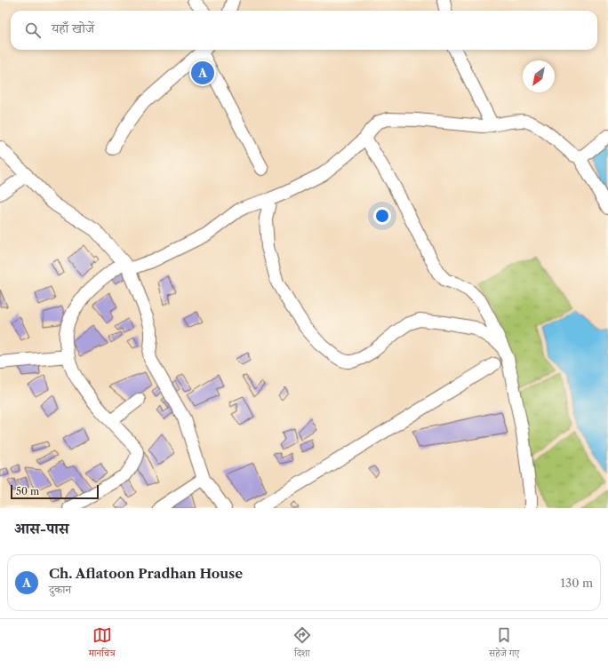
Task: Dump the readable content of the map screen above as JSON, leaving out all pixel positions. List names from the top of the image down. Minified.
{"scale_bar":"50 m","north":"bottom left","page":{"search":"यहाँ खोजें","pins":"A","scale":"50 m","heading":"आस-पास","list":[{"mark":"A","name":"Ch. Aflatoon Pradhan House","note":"दुकान","value":"130 m"}],"nav":["मानचित्र","दिशा","सहेजे गए"]}}
